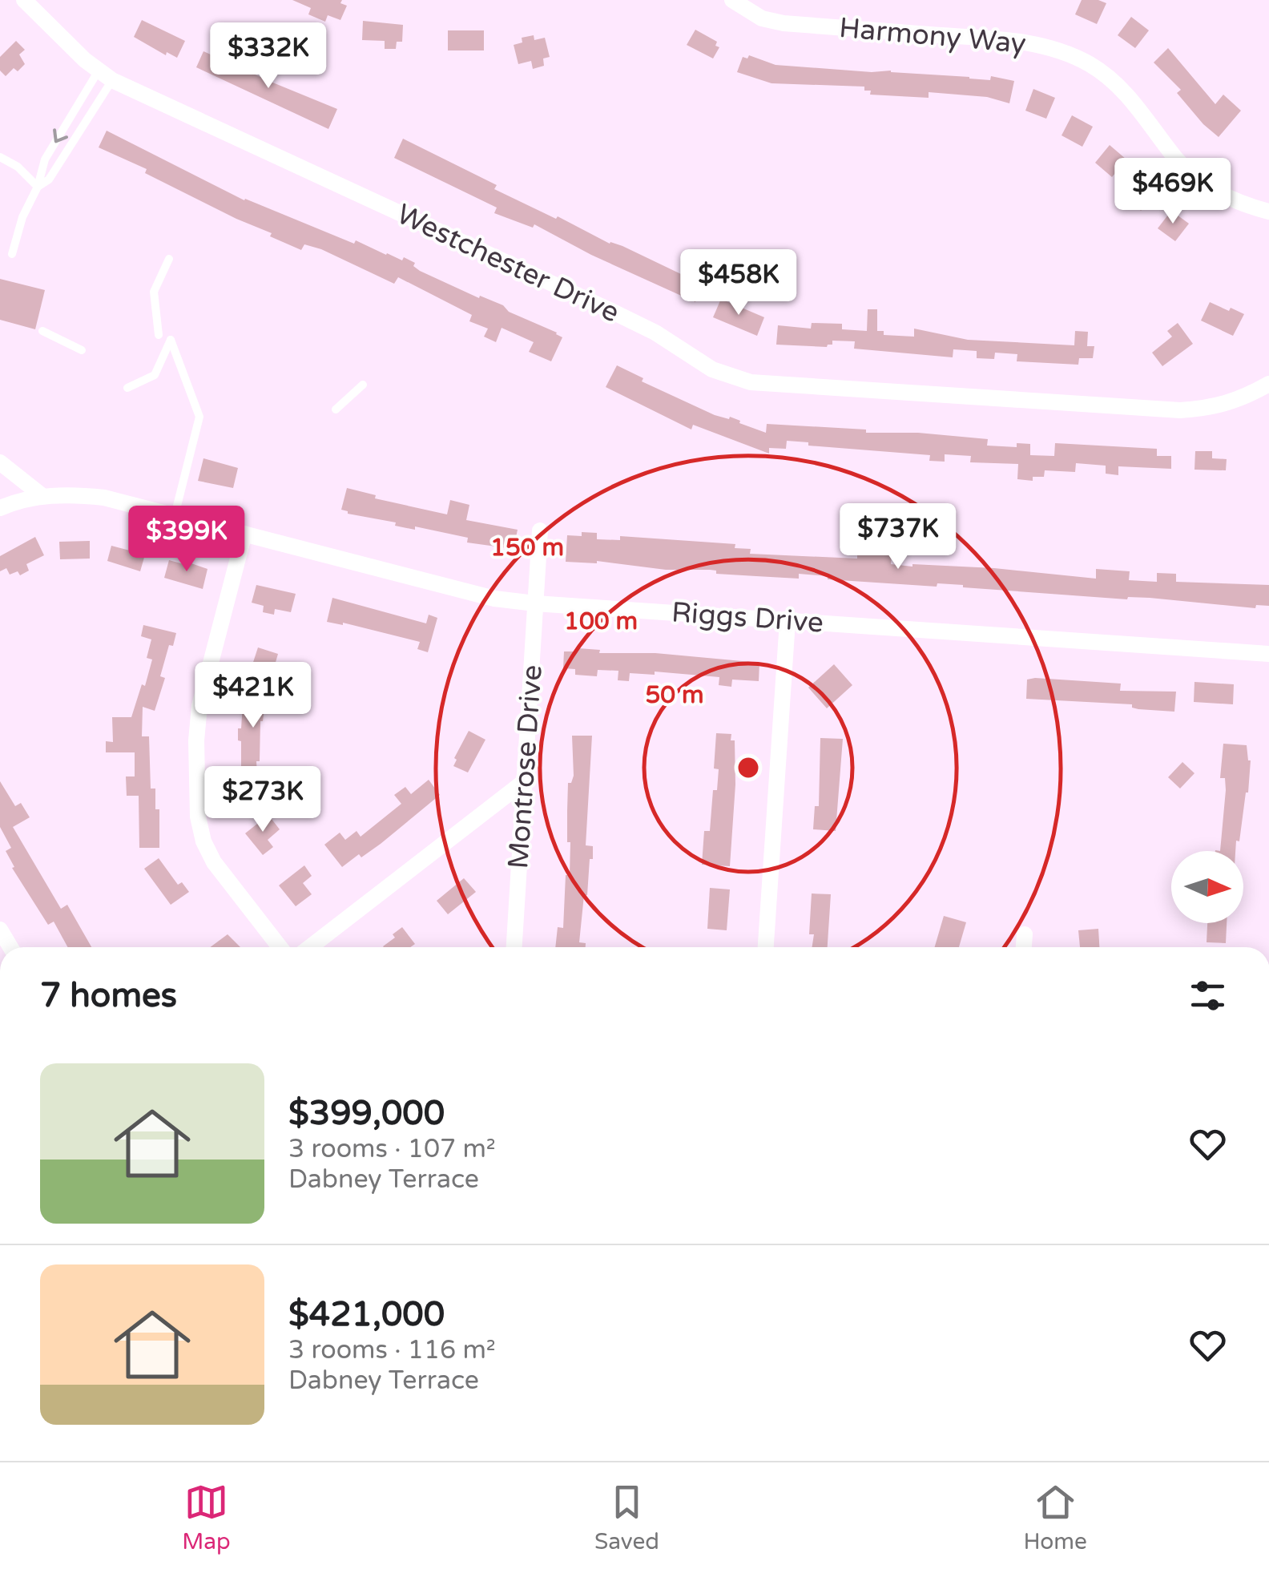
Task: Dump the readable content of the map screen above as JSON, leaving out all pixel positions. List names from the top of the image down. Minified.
{"streets":{"street":["Harmony Way","Westchester Drive","Riggs Drive","Montrose Drive"]},"crossings":[["Riggs Drive","Montrose Drive"]],"north":"right","page":{"price":["$332K","$469K","$458K","$737K","$399K","$421K","$273K"],"heading":"7 homes","list":[{"name":"$399,000","note":"3 rooms · 107 m² · Dabney Terrace"},{"name":"$421,000","note":"3 rooms · 116 m² · Dabney Terrace"}],"tabs":["Map","Saved","Home"]},"rings":["150 m","100 m","50 m"]}
